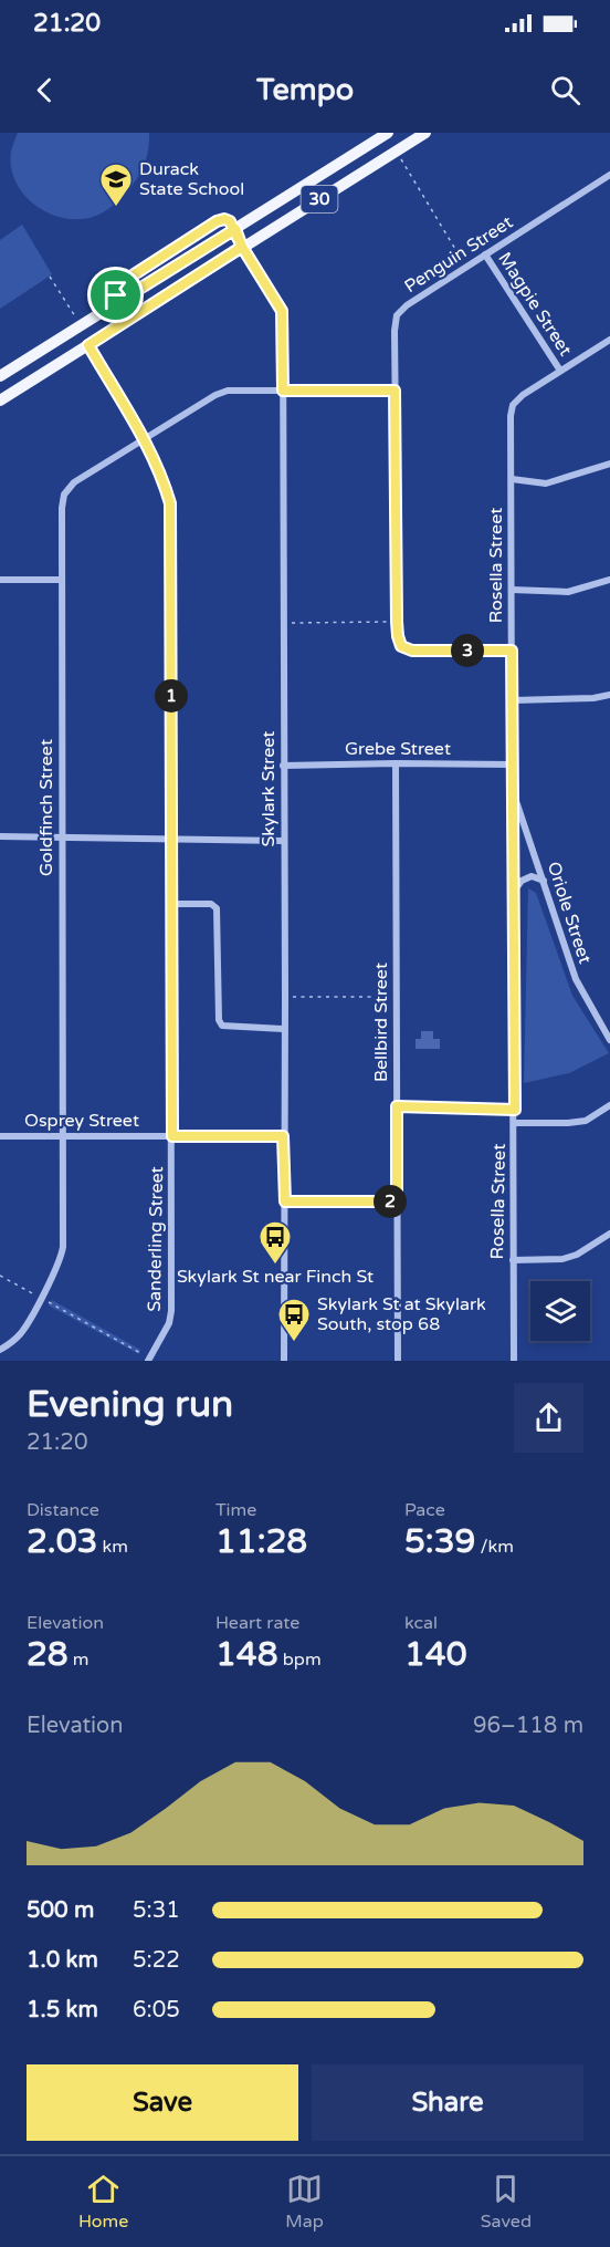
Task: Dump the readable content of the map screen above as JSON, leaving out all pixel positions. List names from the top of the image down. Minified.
{"streets":{"main road":["30"],"street":["Penguin Street","Magpie Street","Rosella Street","Grebe Street","Skylark Street","Goldfinch Street","Oriole Street","Bellbird Street","Osprey Street","Sanderling Street"]},"crossings":[["30","Skylark Street"],["Penguin Street","Magpie Street"],["Penguin Street","Rosella Street"],["Penguin Street","Goldfinch Street"],["Magpie Street","Rosella Street"],["Rosella Street","Grebe Street"],["Rosella Street","Oriole Street"],["Grebe Street","Skylark Street"],["Grebe Street","Bellbird Street"],["Skylark Street","Goldfinch Street"],["Skylark Street","Osprey Street"],["Goldfinch Street","Osprey Street"],["Goldfinch Street","Sanderling Street"],["Osprey Street","Sanderling Street"]],"places":{"school or university":["Durack State School"],"bus stop":["Skylark St near Finch St","Skylark St at Skylark South, stop 68"]},"page":{"status":"21:20","header":"Tempo","pins":["3","1","2"],"heading":["Evening run","21:20"],"stats":[["Distance","2.03 km"],["Time","11:28"],["Pace","5:39 /km"],["Elevation","28 m"],["Heart rate","148 bpm"],["kcal","140"]],"chart":["Elevation","96–118 m"],"list":[{"name":"500 m","note":"5:31"},{"name":"1.0 km","note":"5:22"},{"name":"1.5 km","note":"6:05"}],"buttons":["Save","Share"],"tabs":["Home","Map","Saved"]}}
